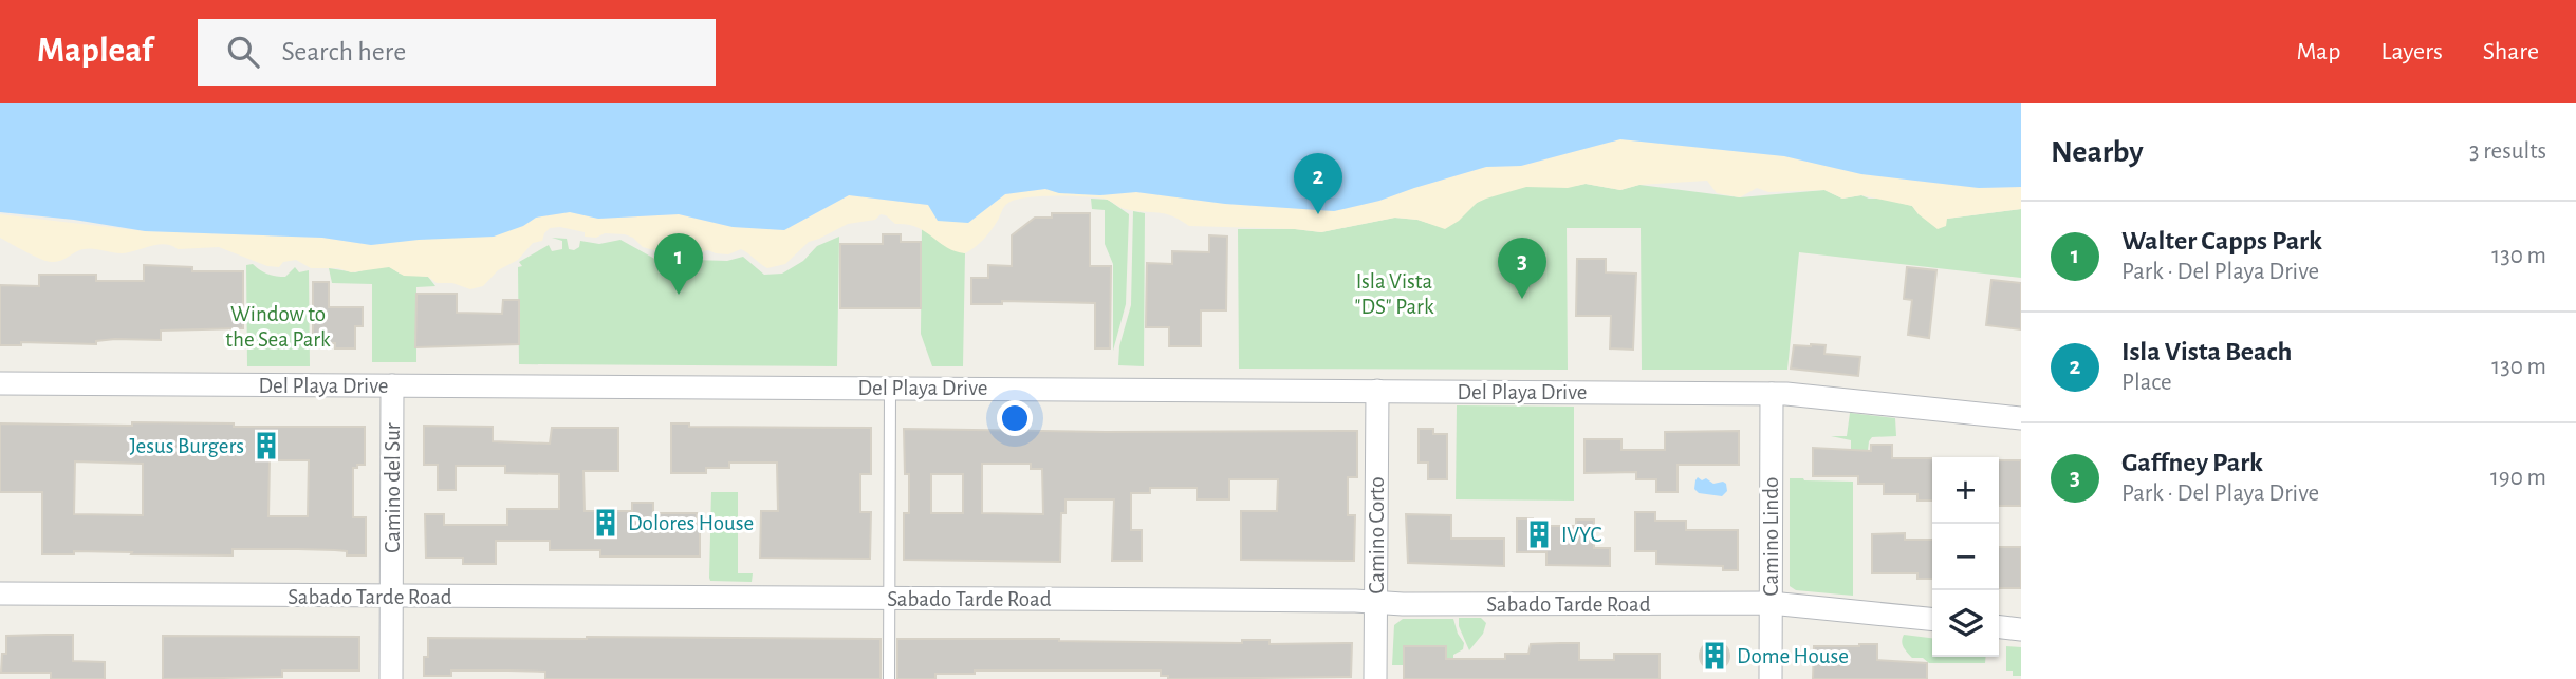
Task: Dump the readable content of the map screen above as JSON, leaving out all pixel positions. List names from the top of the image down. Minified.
{"streets":{"street":["Del Playa Drive","Camino del Sur","Camino Corto","Camino Lindo","Sabado Tarde Road"]},"crossings":[["Del Playa Drive","Camino del Sur"],["Del Playa Drive","Camino Corto"],["Del Playa Drive","Camino Lindo"],["Camino del Sur","Sabado Tarde Road"],["Camino Corto","Sabado Tarde Road"],["Camino Lindo","Sabado Tarde Road"]],"parks":["Isla Vista \"DS\" Park","Window to the Sea Park"],"places":{"building":["Jesus Burgers","Dolores House","IVYC","Dome House"]},"page":{"header":"Mapleaf","search":"Search here","nav":["Map","Layers","Share"],"heading":["Nearby","3 results"],"pins":["2","1","3"],"list":[{"mark":"1","name":"Walter Capps Park","note":"Park · Del Playa Drive","value":"130 m"},{"mark":"2","name":"Isla Vista Beach","note":"Place","value":"130 m"},{"mark":"3","name":"Gaffney Park","note":"Park · Del Playa Drive","value":"190 m"}],"map_buttons":["+","−"]}}
